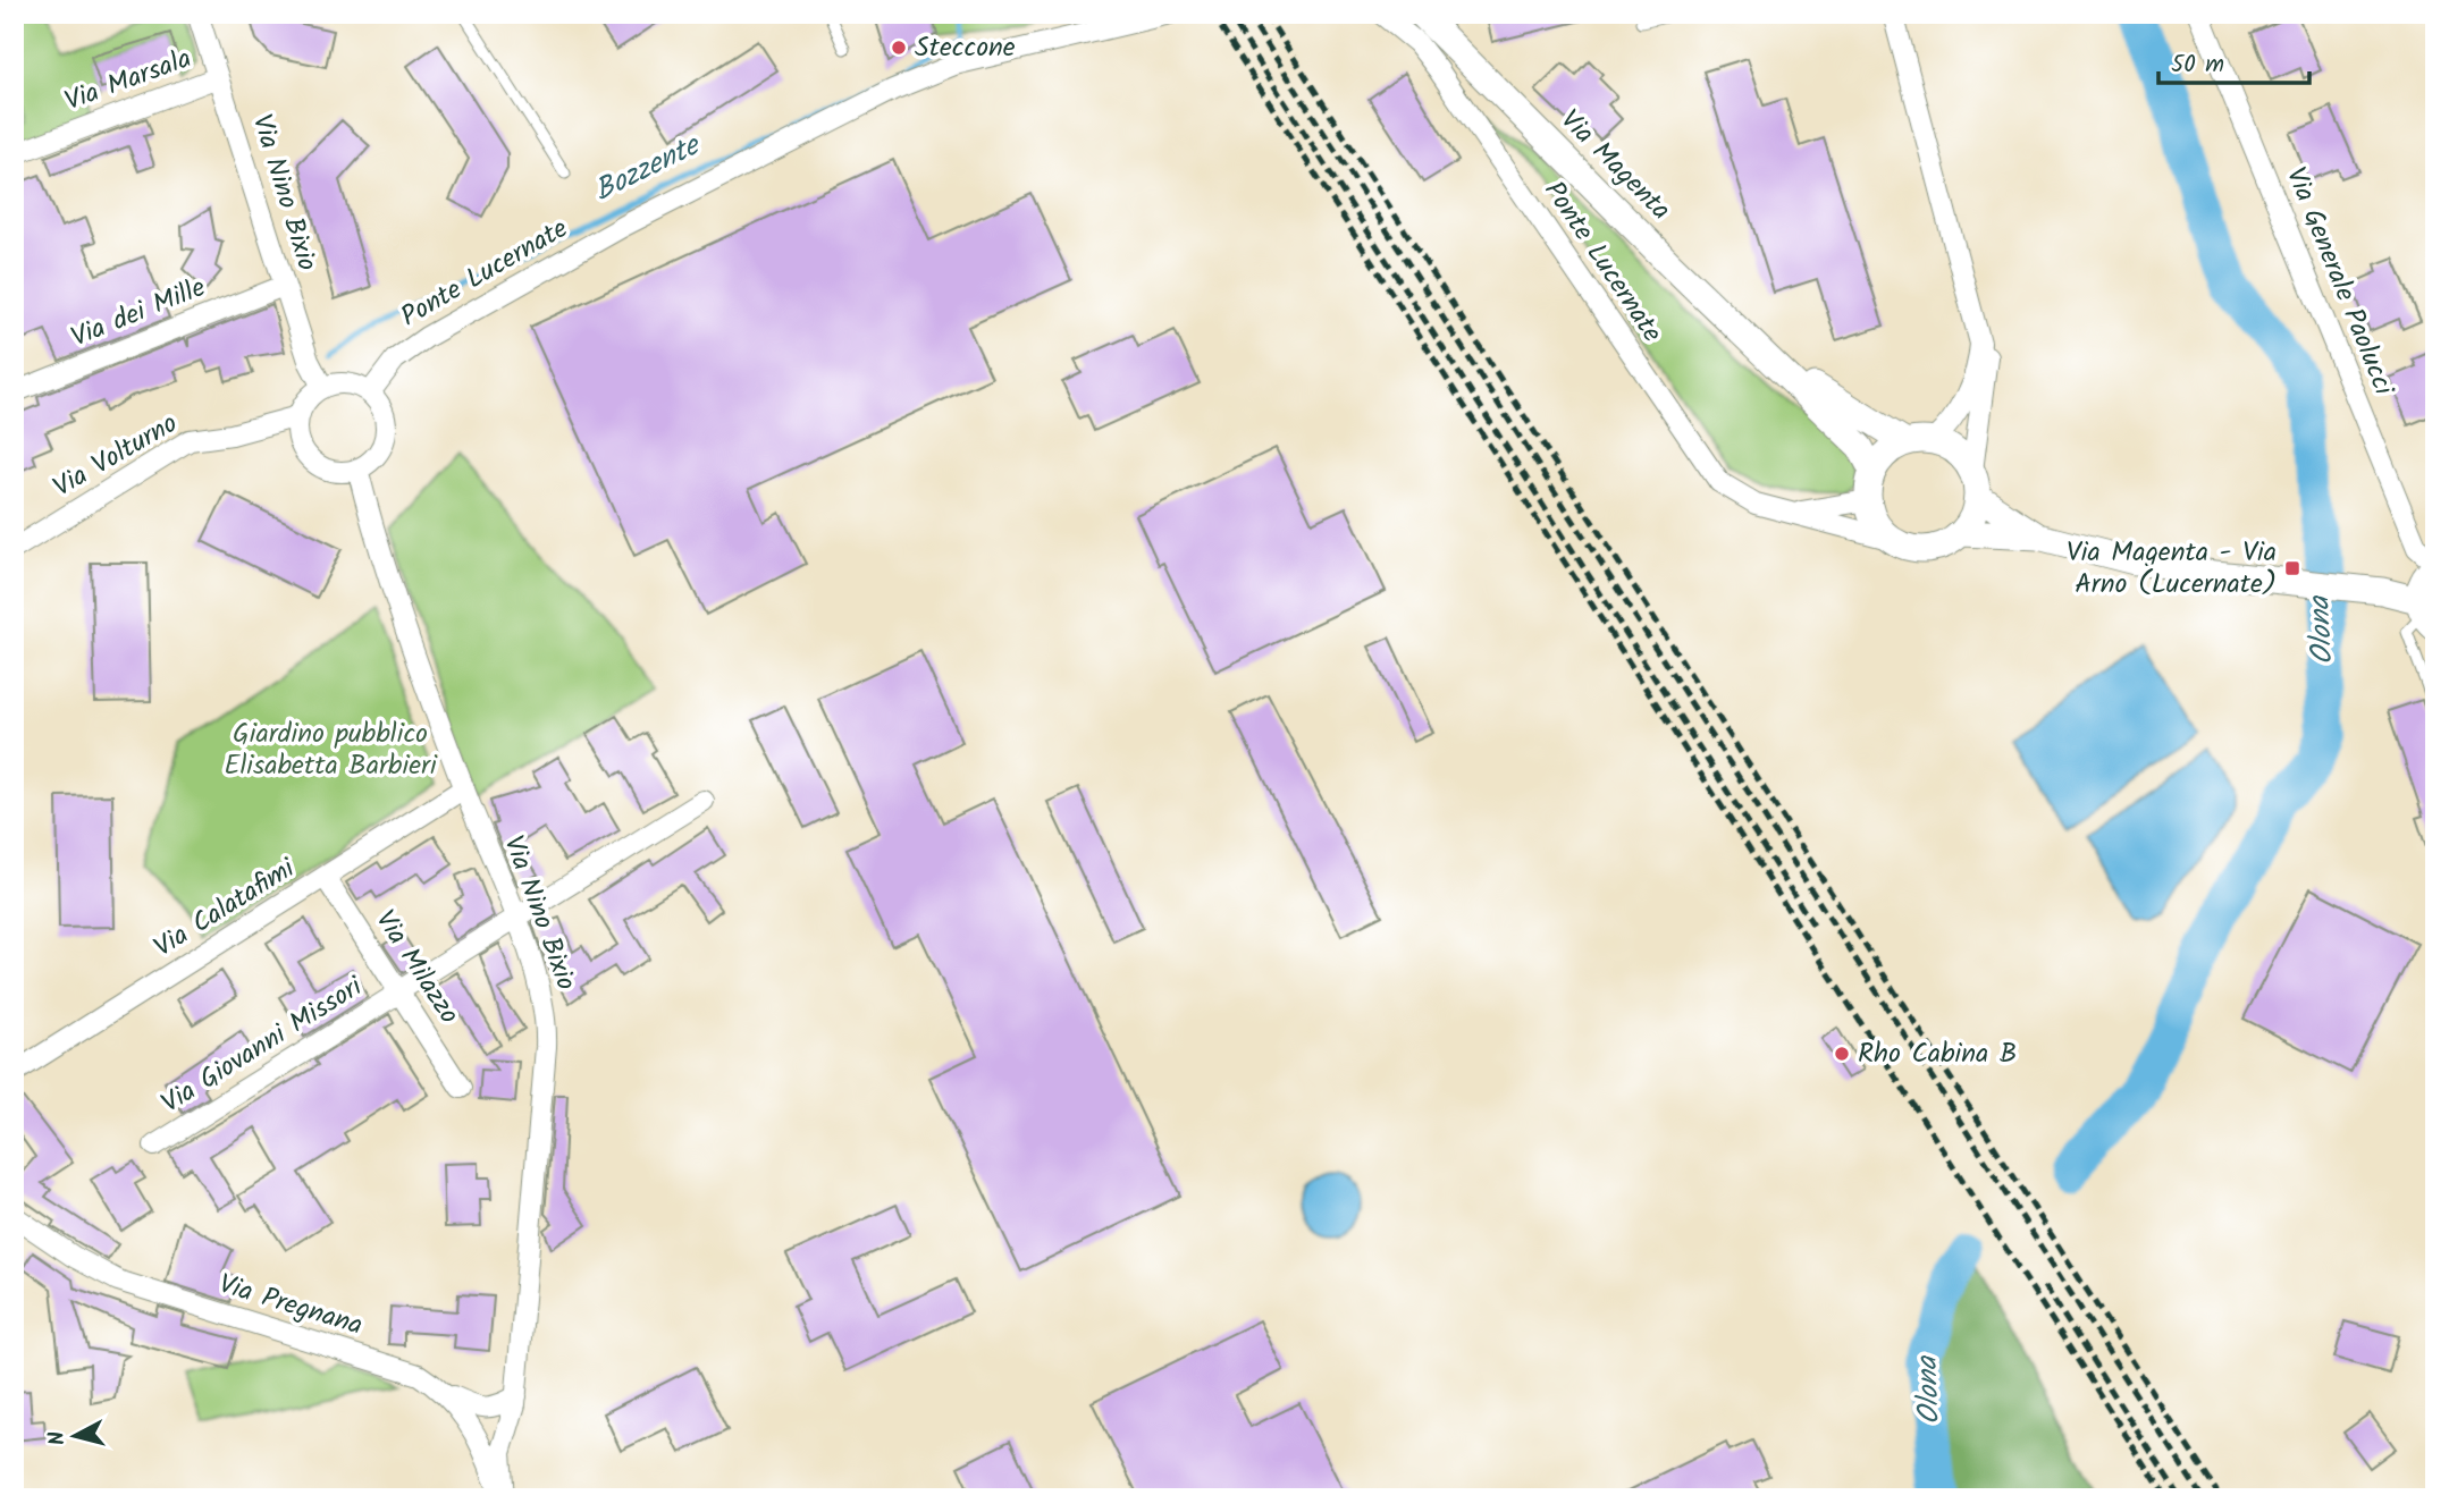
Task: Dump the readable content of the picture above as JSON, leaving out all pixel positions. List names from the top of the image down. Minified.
{"streets":{"street":["Via Marsala","Via Magenta","Via Nino Bixio","Ponte Lucernate","Via Generale Paolucci","Via dei Mille","Via Volturno","Via Calatafimi","Via Milazzo","Via Giovanni Missori","Via Pregnana"]},"crossings":[["Via Marsala","Via Nino Bixio"],["Via Magenta","Ponte Lucernate"],["Via Nino Bixio","Ponte Lucernate"],["Via Nino Bixio","Via dei Mille"],["Via Nino Bixio","Via Volturno"],["Via Nino Bixio","Via Calatafimi"],["Via Nino Bixio","Via Giovanni Missori"],["Via Nino Bixio","Via Pregnana"],["Ponte Lucernate","Via Volturno"],["Via Calatafimi","Via Milazzo"],["Via Milazzo","Via Giovanni Missori"]],"water":["Bozzente","Olona"],"parks":["Giardino pubblico Elisabetta Barbieri"],"places":{"other":["Steccone","Rho Cabina B"],"transit":["Via Magenta - Via Arno (Lucernate)"]},"scale_bar":"50 m","north":"left"}
